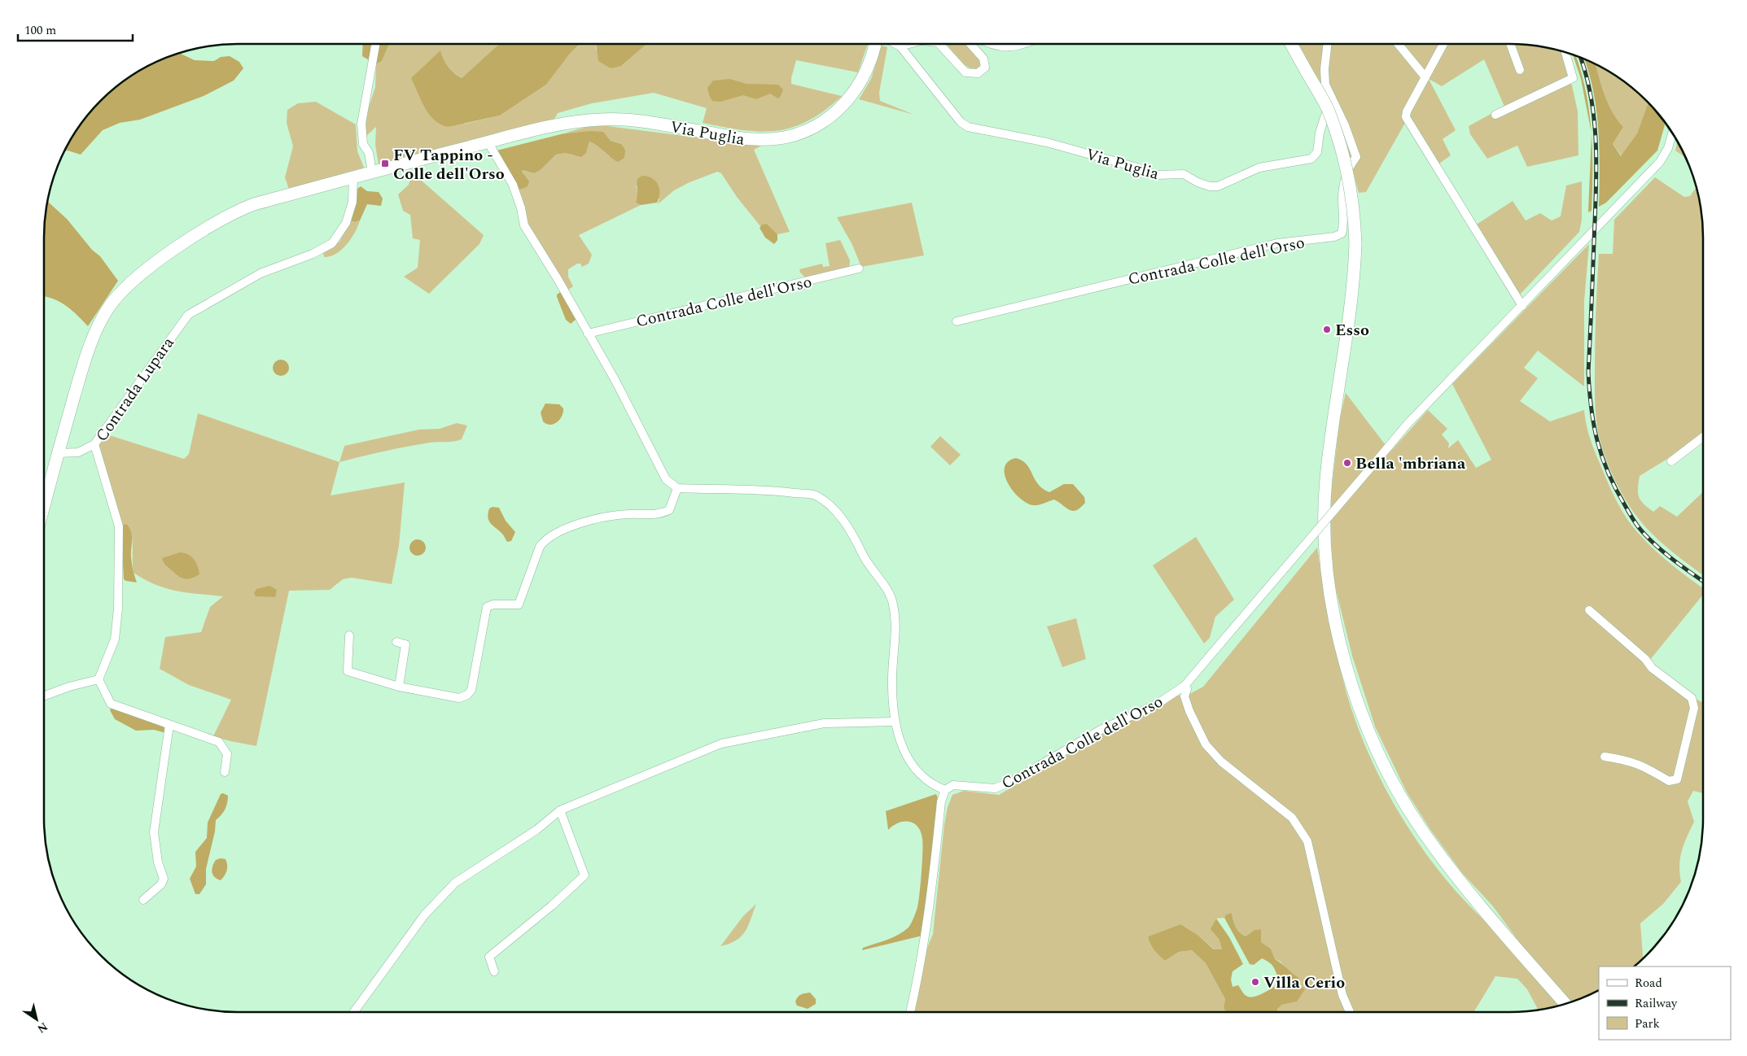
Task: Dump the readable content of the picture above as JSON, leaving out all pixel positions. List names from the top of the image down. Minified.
{"streets":{"main road":["Via Puglia"],"street":["Contrada Colle dell'Orso","Contrada Lupara"]},"crossings":[["Via Puglia","Contrada Colle dell'Orso"],["Via Puglia","Contrada Lupara"]],"places":{"transit":["FV Tappino - Colle dell'Orso"],"other":["Esso","Bella 'mbriana","Villa Cerio"]},"legend":["Road","Railway","Park"],"scale_bar":"100 m","north":"bottom right"}
